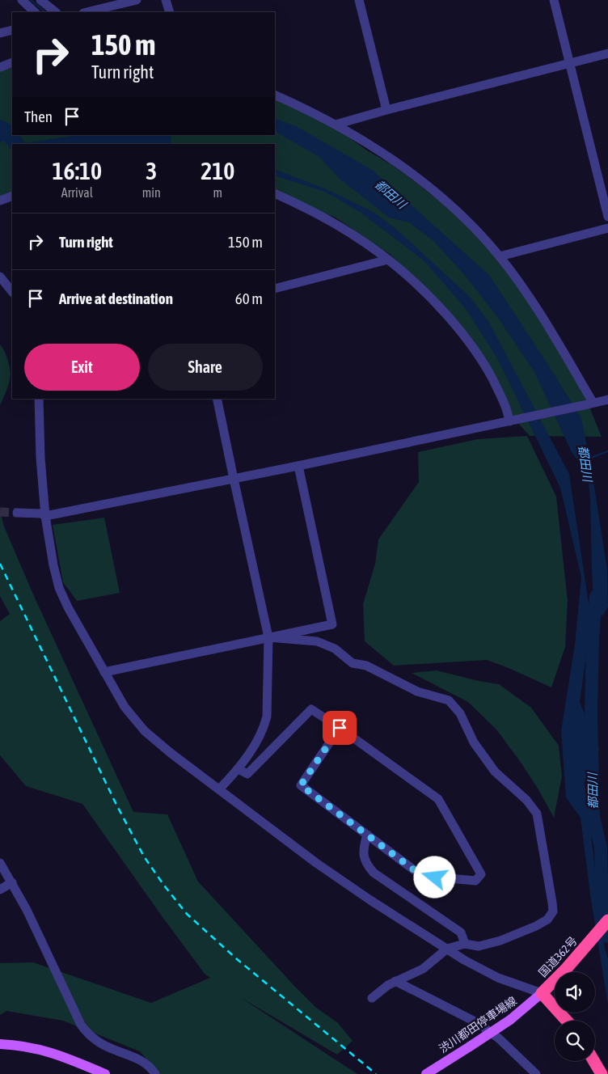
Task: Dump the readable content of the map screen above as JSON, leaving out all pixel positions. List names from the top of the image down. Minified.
{"streets":{"highway":["国道362号"],"main road":["渋川都田停車場線"]},"crossings":[["国道362号","渋川都田停車場線"]],"water":["都田川"],"page":{"turn":["150 m","Turn right"],"then":"Then","eta":["16:10","Arrival","3","min","210","m"],"list":[{"name":"Turn right","value":"150 m"},{"name":"Arrive at destination","value":"60 m"}],"buttons":["Exit","Share"]}}
